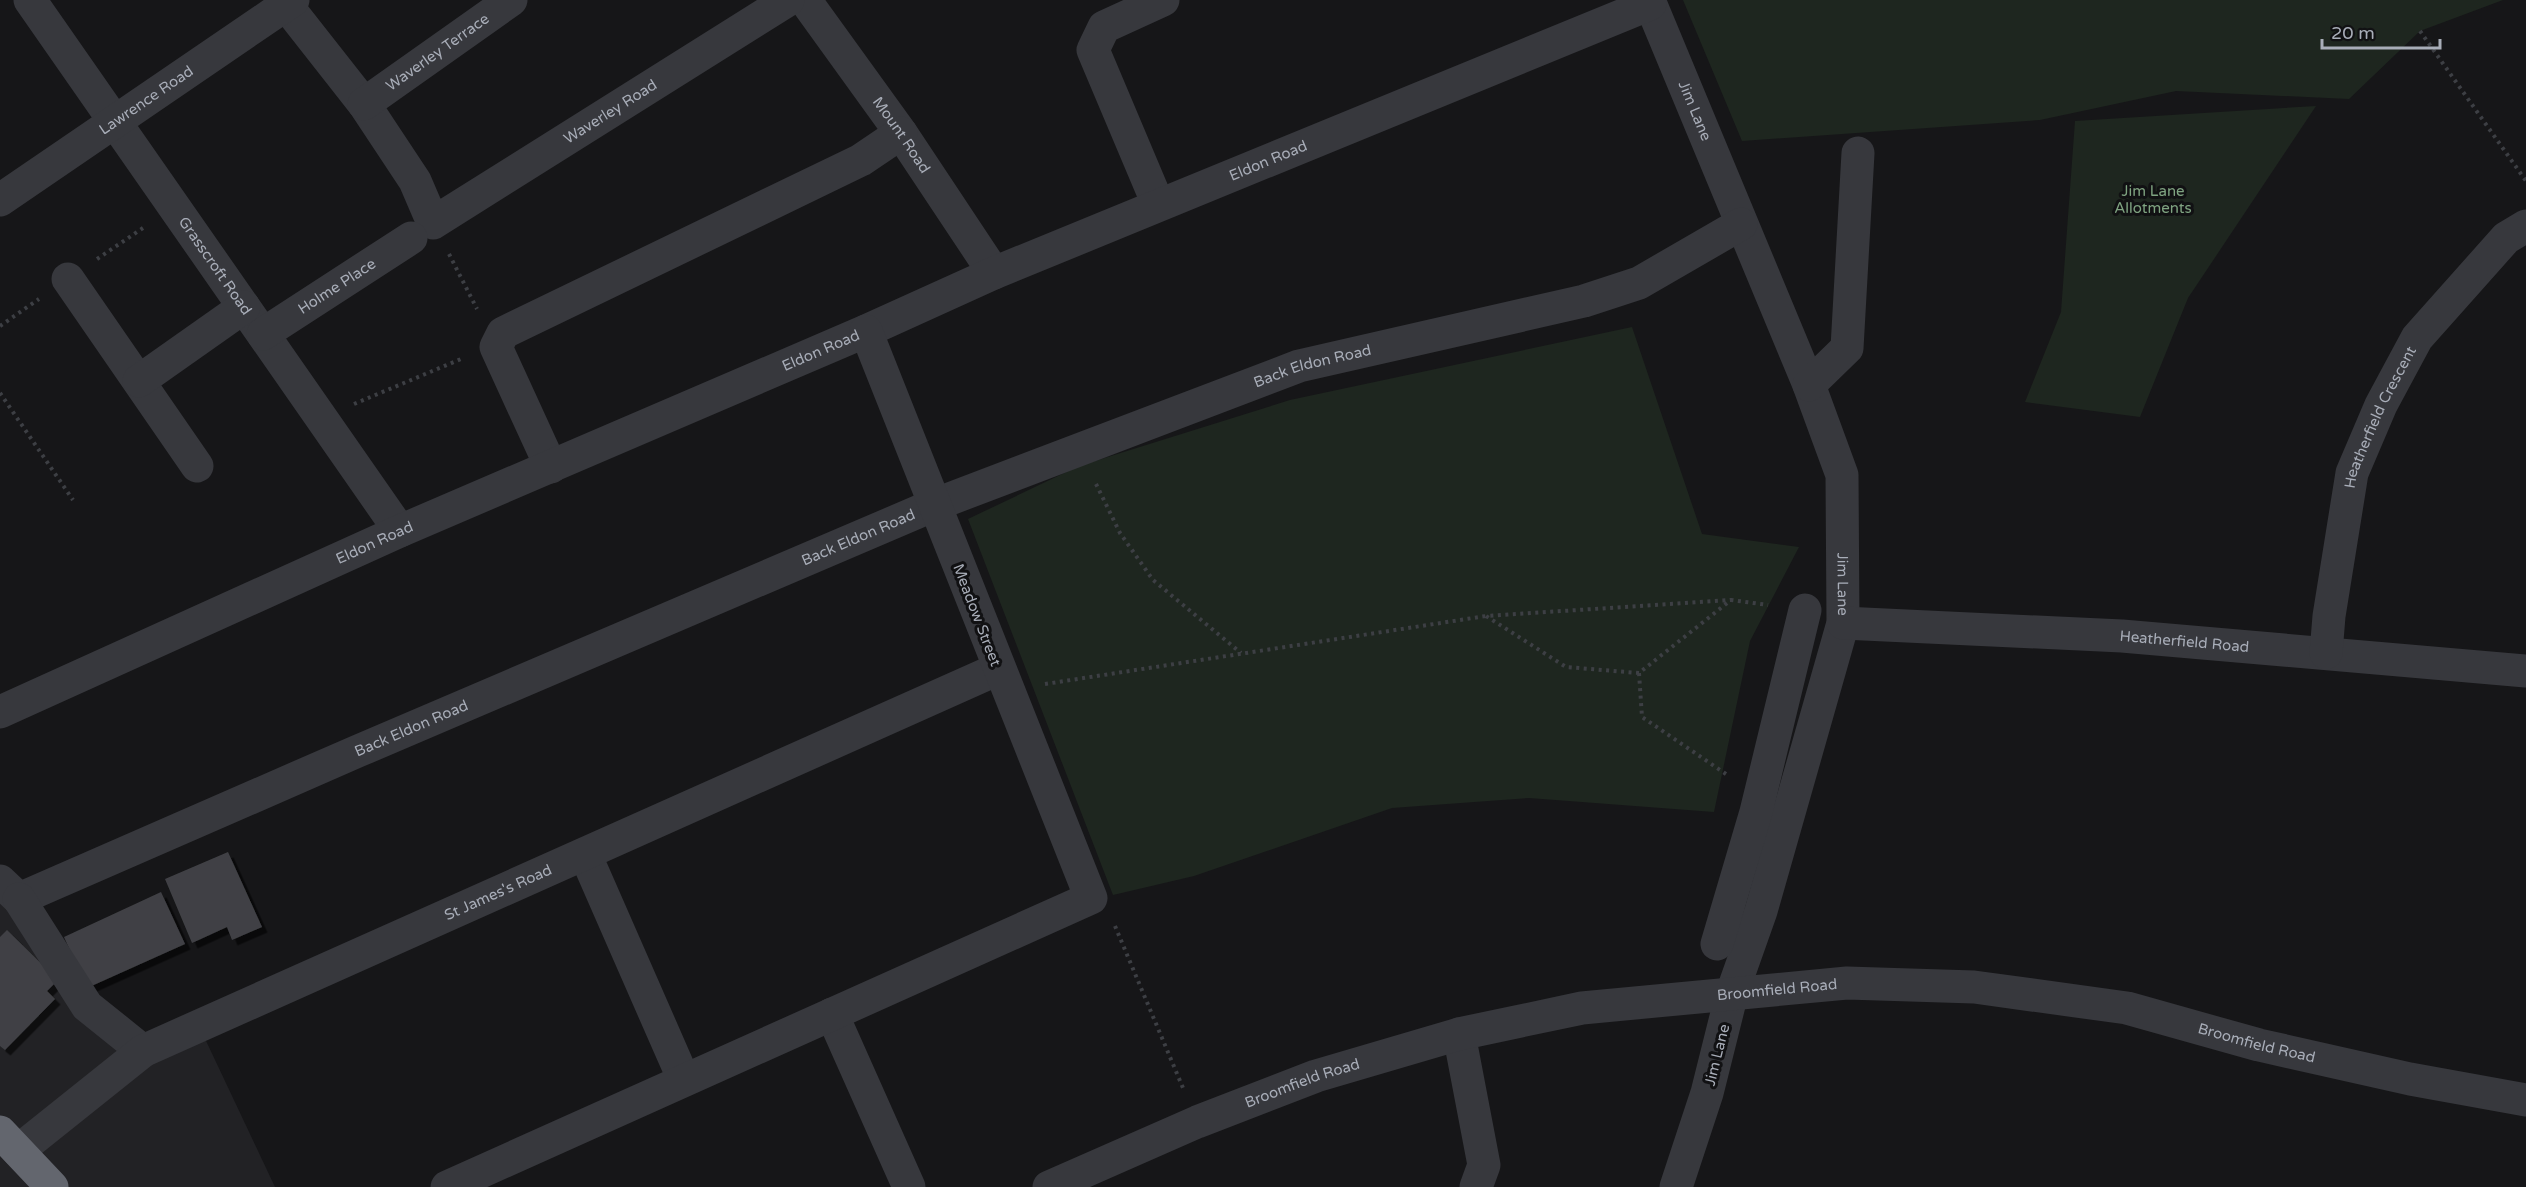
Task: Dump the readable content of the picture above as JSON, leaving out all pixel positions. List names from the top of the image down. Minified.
{"streets":{"street":["Waverley Terrace","Lawrence Road","Waverley Road","Jim Lane","Mount Road","Eldon Road","Grasscroft Road","Holme Place","Back Eldon Road","Heatherfield Crescent","Meadow Street","Heatherfield Road","St James's Road","Broomfield Road"]},"crossings":[["Lawrence Road","Grasscroft Road"],["Waverley Road","Holme Place"],["Jim Lane","Eldon Road"],["Jim Lane","Back Eldon Road"],["Jim Lane","Heatherfield Road"],["Jim Lane","Broomfield Road"],["Mount Road","Eldon Road"],["Eldon Road","Grasscroft Road"],["Eldon Road","Meadow Street"],["Grasscroft Road","Holme Place"],["Back Eldon Road","Meadow Street"],["Heatherfield Crescent","Heatherfield Road"],["Meadow Street","St James's Road"]],"parks":["Jim Lane Allotments"],"scale_bar":"20 m"}
